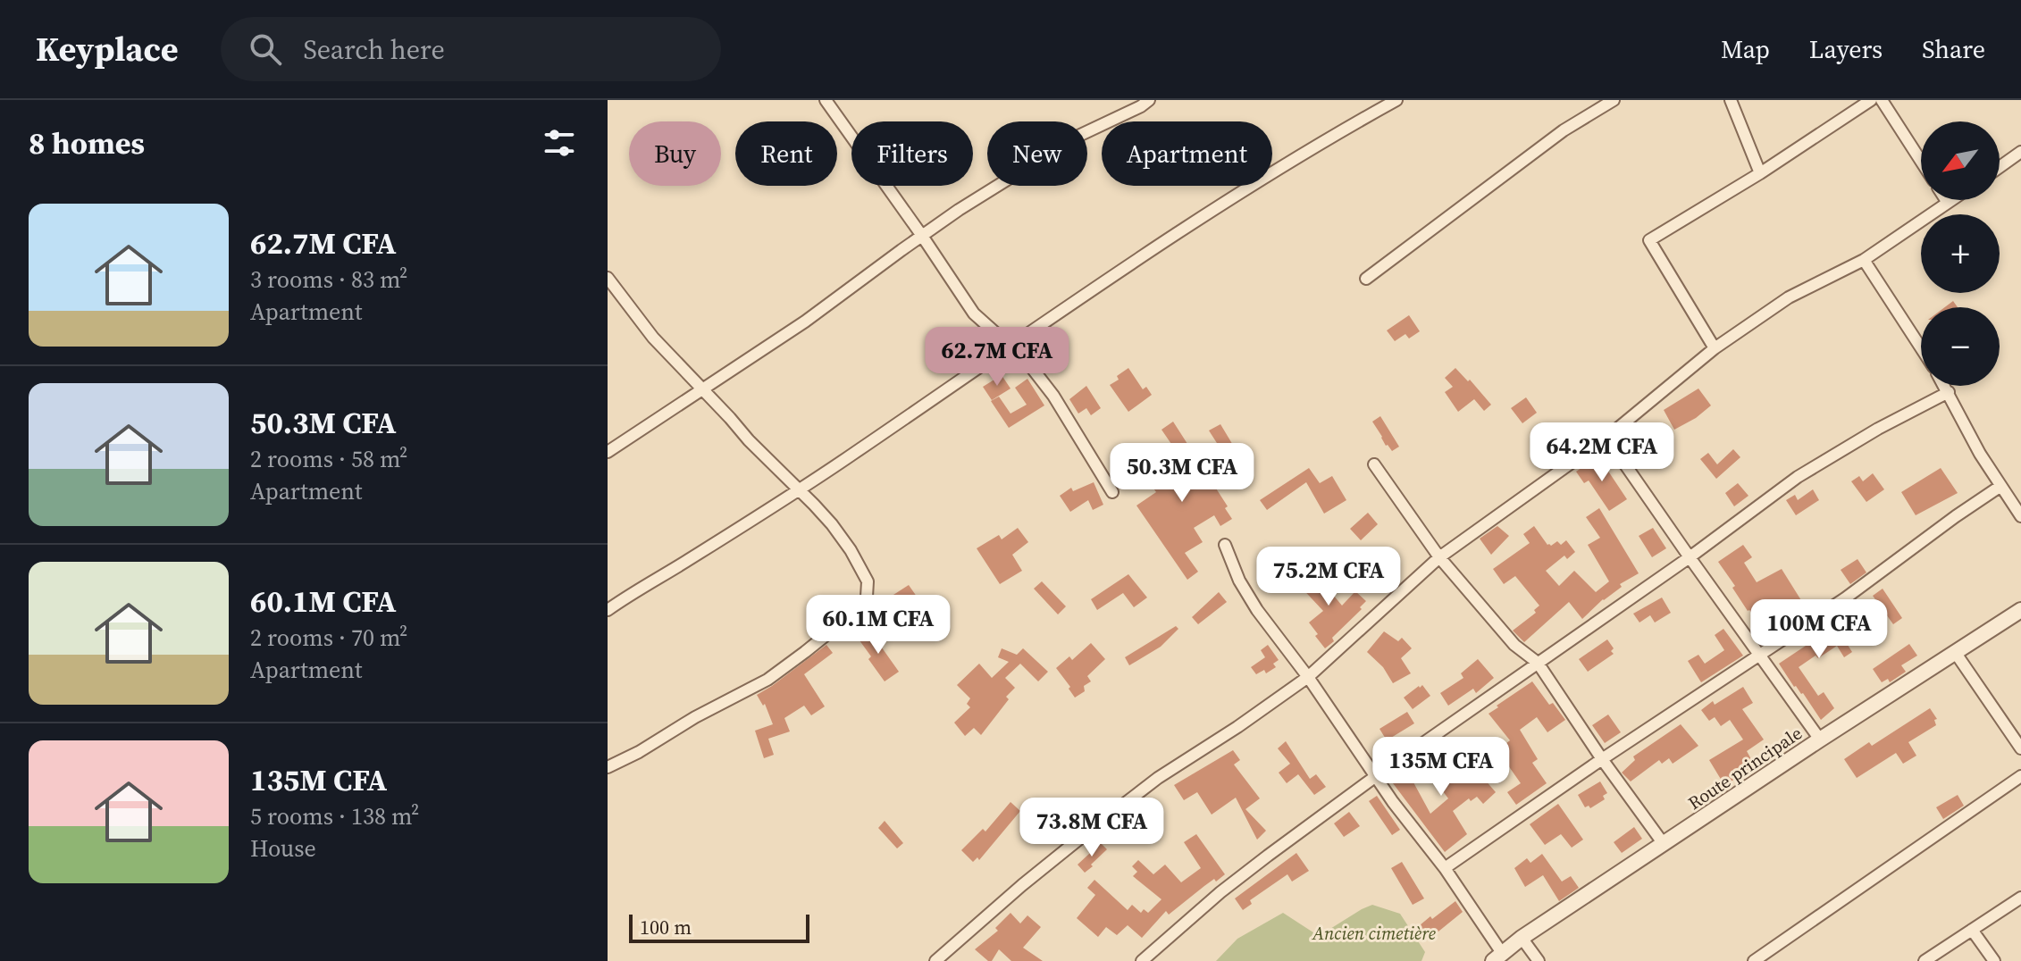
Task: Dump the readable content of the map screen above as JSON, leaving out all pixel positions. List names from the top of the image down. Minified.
{"streets":{"street":["Route principale"]},"parks":["Ancien cimetière"],"scale_bar":"100 m","north":"bottom left","page":{"header":"Keyplace","search":"Search here","nav":["Map","Layers","Share"],"heading":"8 homes","map_buttons":["+","−"],"chip":["Buy","Rent","Filters","New","Apartment"],"list":[{"name":"62.7M CFA","note":"3 rooms · 83 m² · Apartment"},{"name":"50.3M CFA","note":"2 rooms · 58 m² · Apartment"},{"name":"60.1M CFA","note":"2 rooms · 70 m² · Apartment"},{"name":"135M CFA","note":"5 rooms · 138 m² · House"}],"price":["62.7M CFA","64.2M CFA","50.3M CFA","75.2M CFA","60.1M CFA","100M CFA","135M CFA","73.8M CFA"],"scale":"100 m"}}
